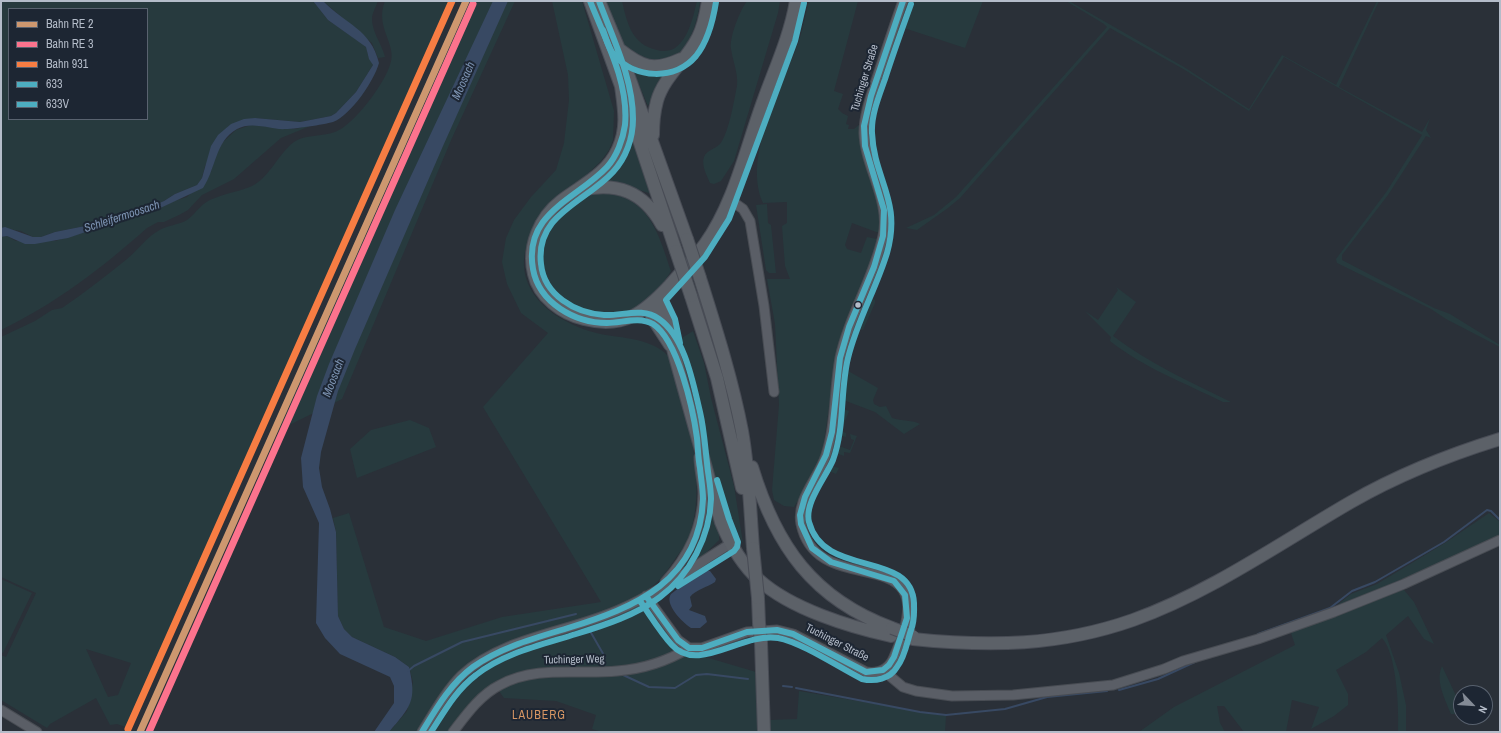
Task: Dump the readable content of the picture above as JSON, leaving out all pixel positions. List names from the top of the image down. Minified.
{"streets":{"street":["Tuchinger Straße","Tuchinger Weg"]},"crossings":[["Tuchinger Straße","Tuchinger Weg"]],"districts":["LAUBERG"],"water":["Moosach","Schleifermoosach"],"lines":["rail line 931","transit line 633","transit line 633V"],"legend":["Bahn RE 2","Bahn RE 3","Bahn 931","633","633V"],"north":"bottom right"}
